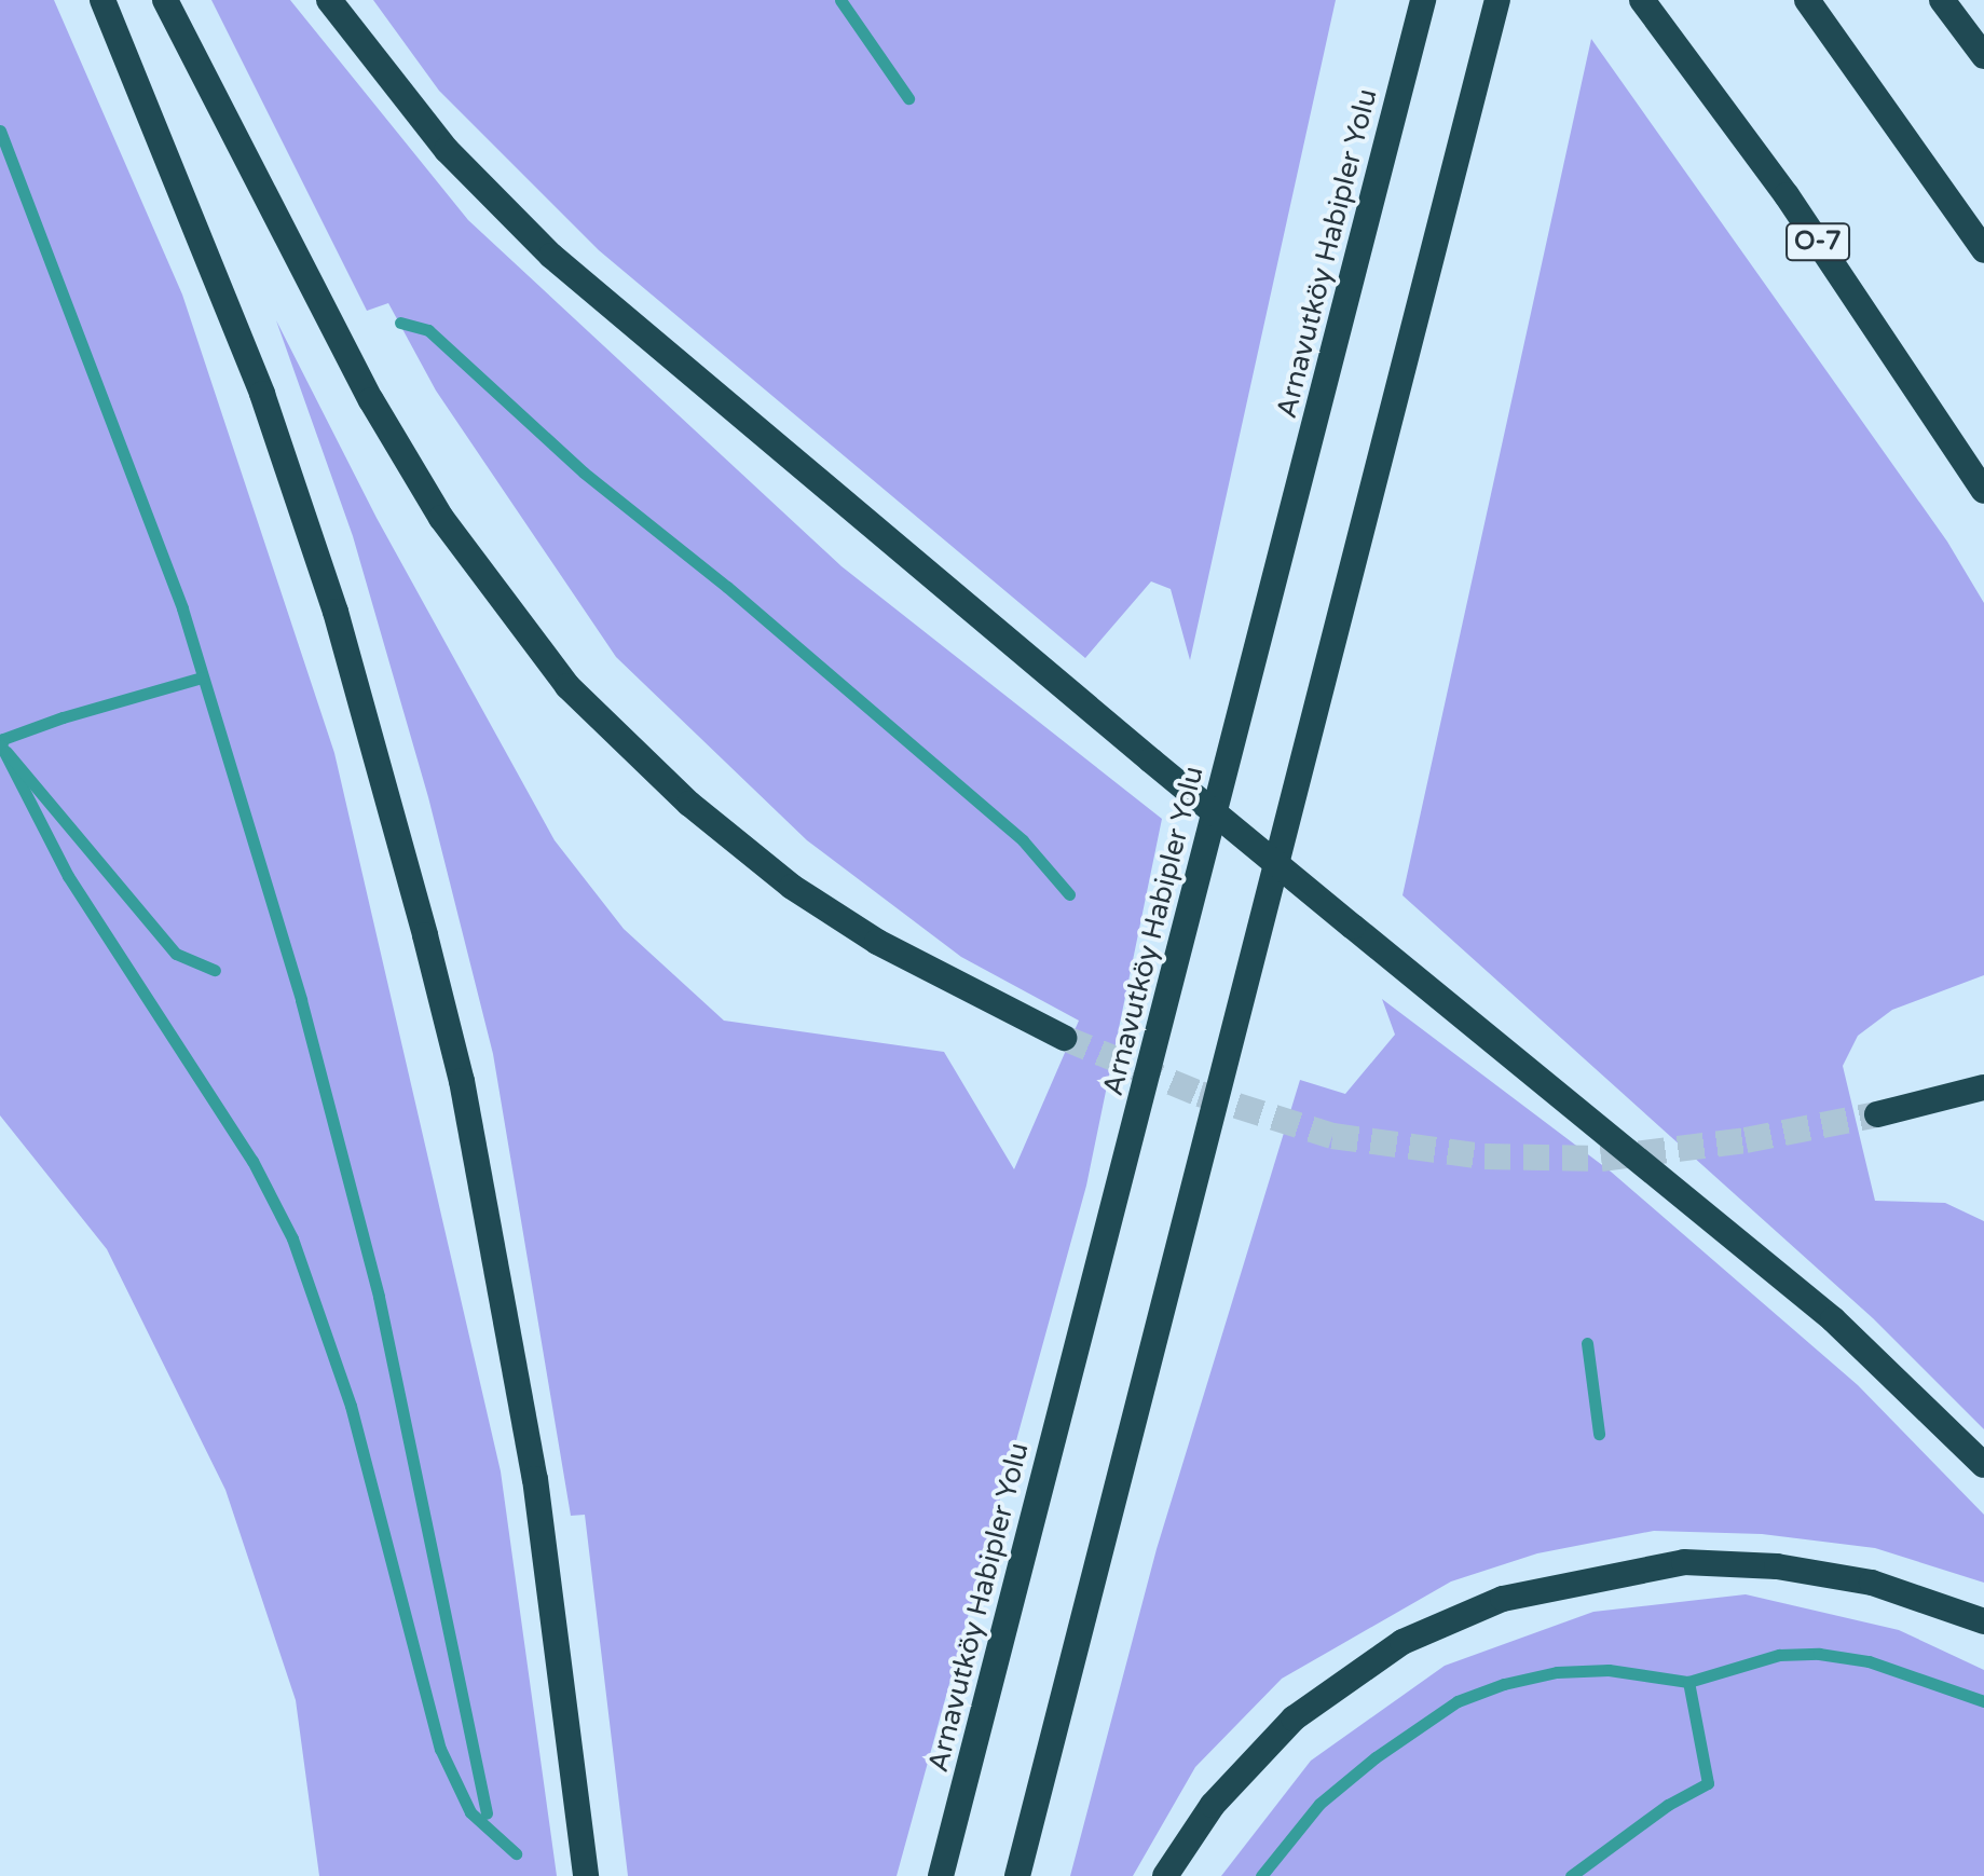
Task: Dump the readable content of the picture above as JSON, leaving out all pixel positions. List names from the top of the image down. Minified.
{"streets":{"highway":["O-7","Arnavutköy Habipler Yolu"]}}
